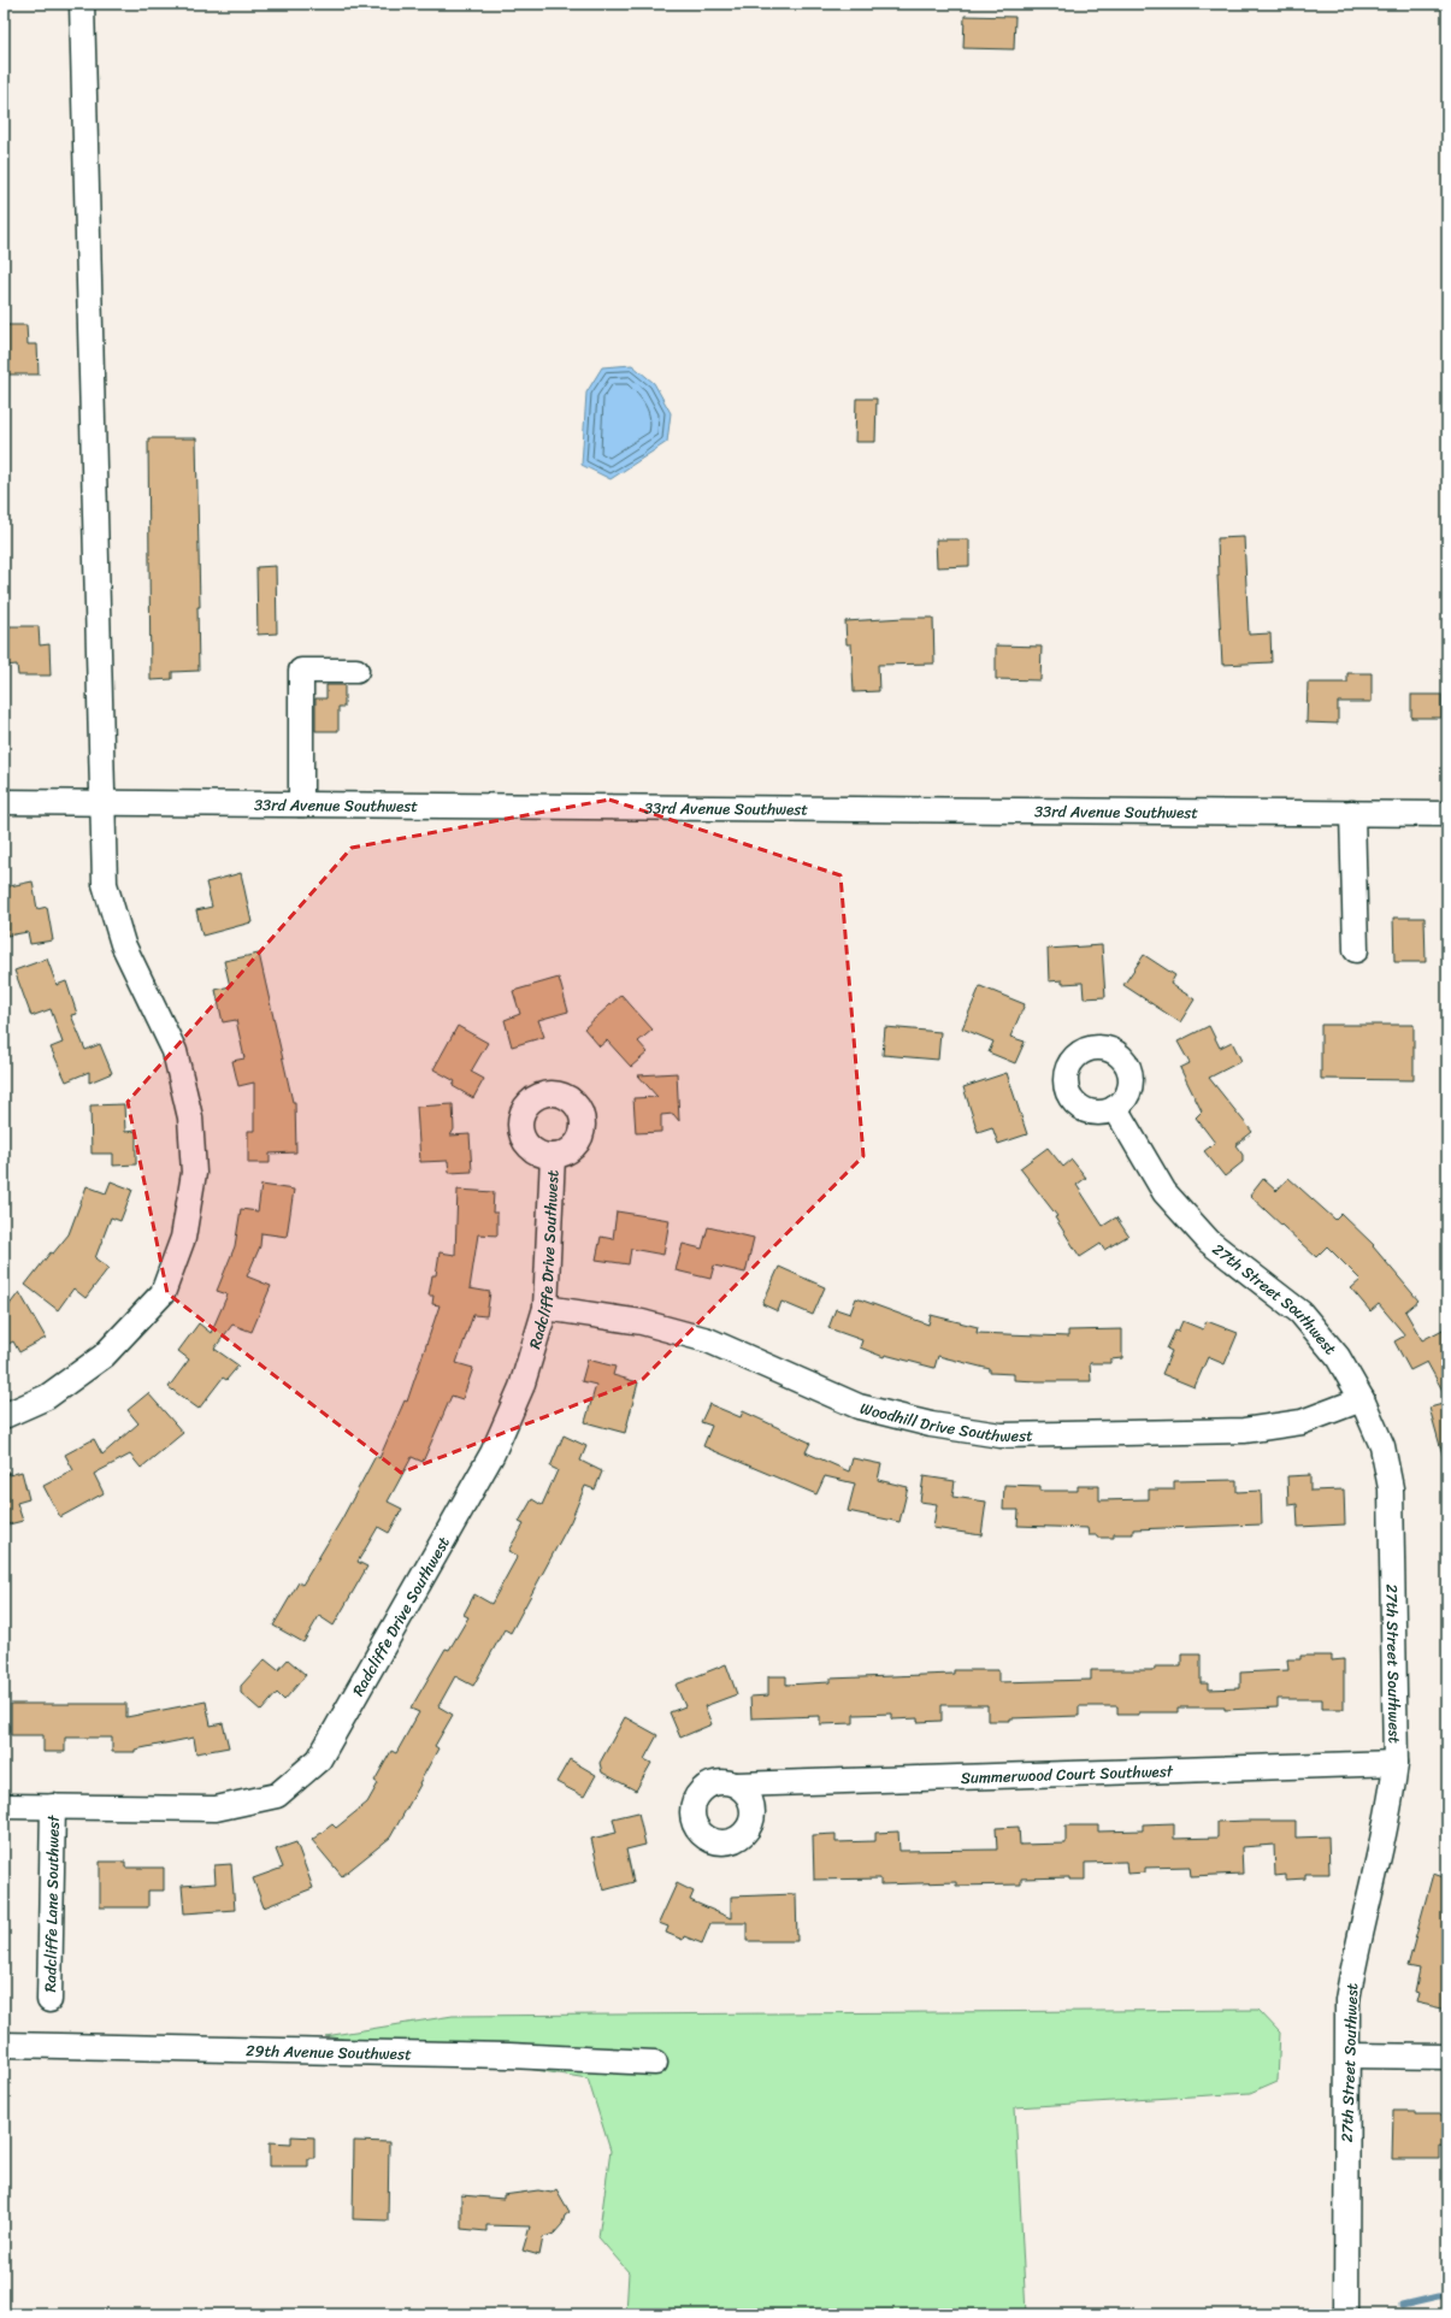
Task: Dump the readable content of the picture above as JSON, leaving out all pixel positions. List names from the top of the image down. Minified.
{"streets":{"street":["33rd Avenue Southwest","Radcliffe Drive Southwest","27th Street Southwest","Woodhill Drive Southwest","Summerwood Court Southwest","Radcliffe Lane Southwest","29th Avenue Southwest"]},"crossings":[["Radcliffe Drive Southwest","Woodhill Drive Southwest"],["Radcliffe Drive Southwest","Radcliffe Lane Southwest"],["27th Street Southwest","Woodhill Drive Southwest"],["27th Street Southwest","Summerwood Court Southwest"]]}
